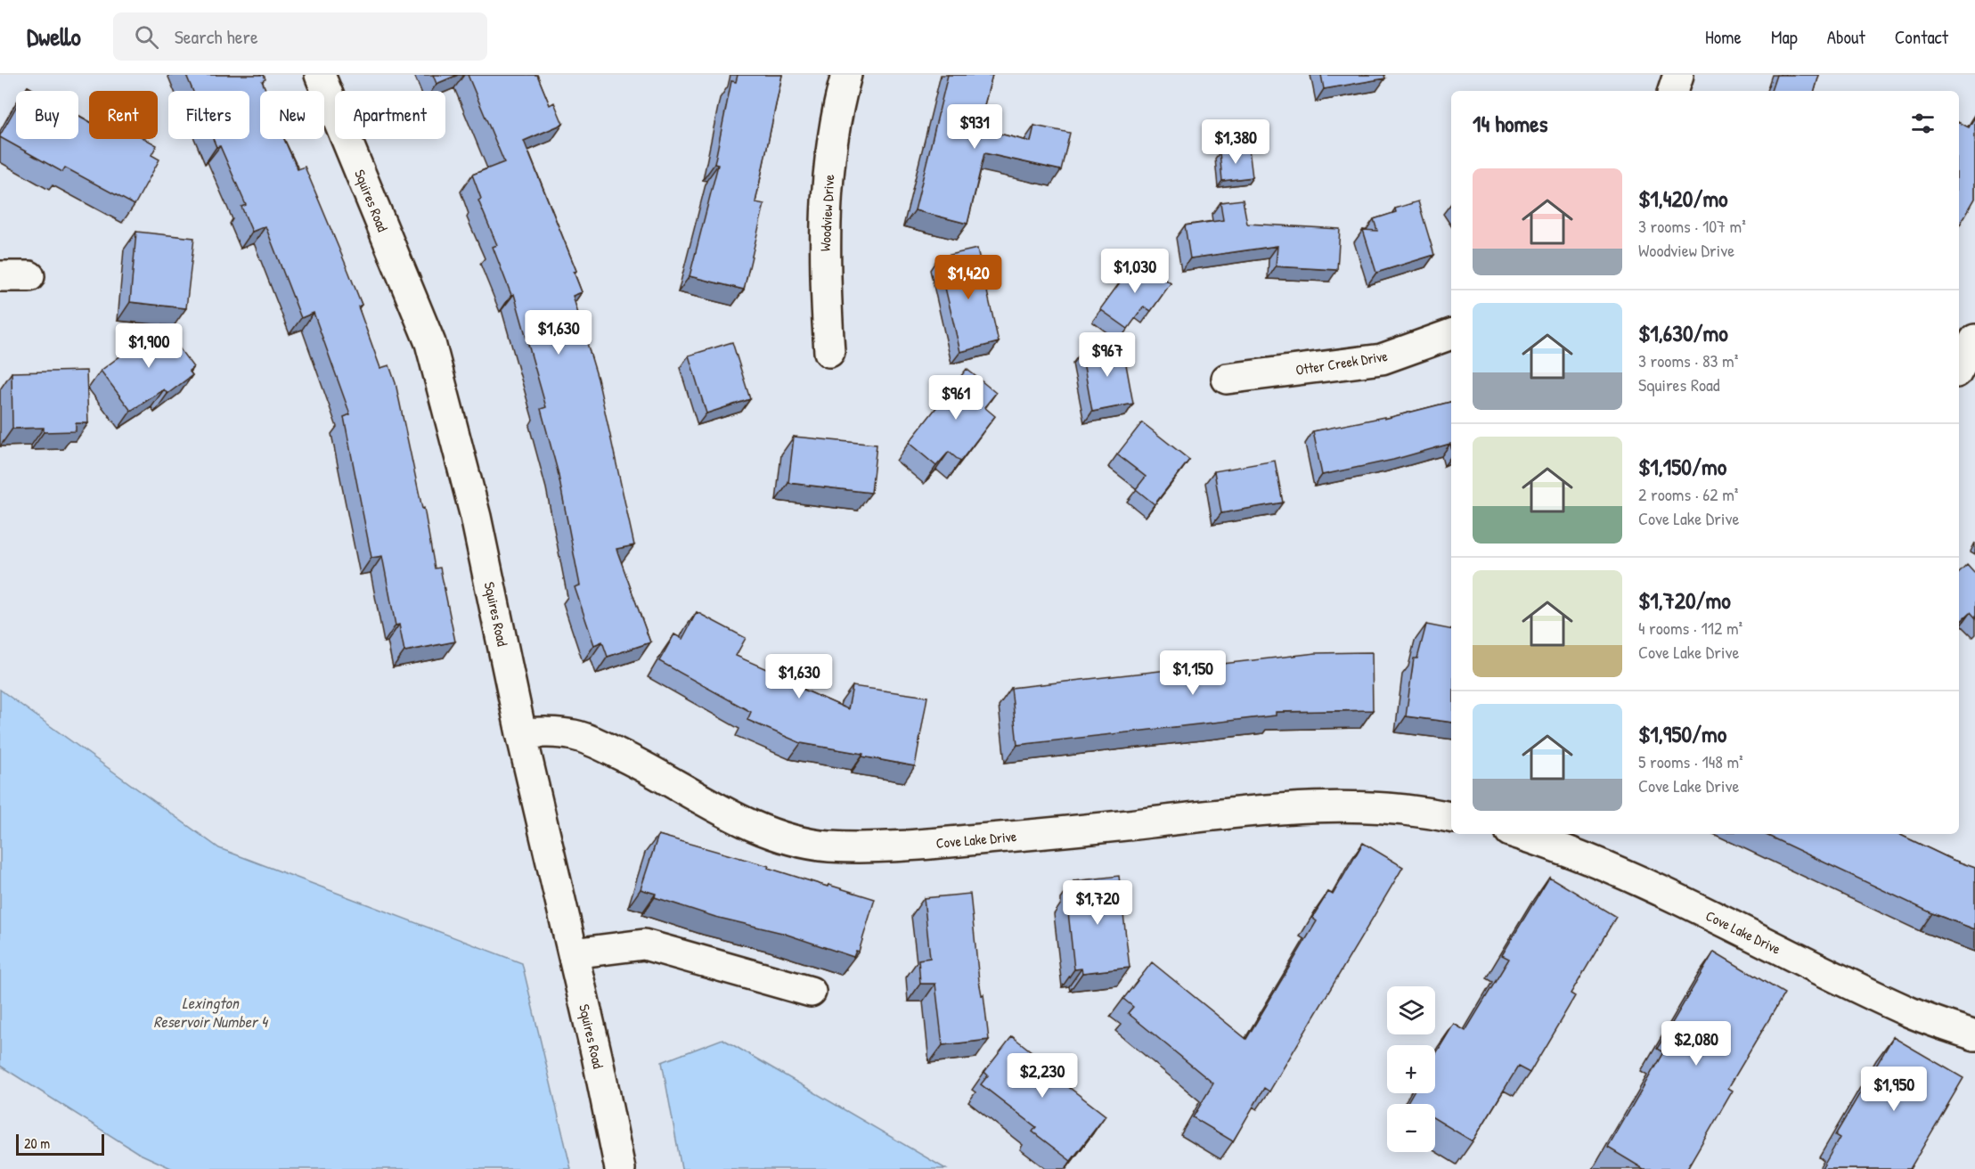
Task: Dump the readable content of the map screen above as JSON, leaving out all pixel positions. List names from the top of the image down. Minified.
{"streets":{"street":["Squires Road","Woodview Drive","Otter Creek Drive","Cove Lake Drive"]},"crossings":[["Squires Road","Cove Lake Drive"]],"water":["Lexington Reservoir Number 4"],"scale_bar":"20 m","page":{"header":"Dwello","search":"Search here","nav":["Home","Map","About","Contact"],"chip":["Buy","Rent","Filters","New","Apartment"],"heading":"14 homes","price":["$931","$1,380","$1,030","$1,420","$1,630","$1,900","$967","$961","$1,150","$1,630","$1,720","$2,080","$2,230","$1,950"],"list":[{"name":"$1,420/mo","note":"3 rooms · 107 m² · Woodview Drive"},{"name":"$1,630/mo","note":"3 rooms · 83 m² · Squires Road"},{"name":"$1,150/mo","note":"2 rooms · 62 m² · Cove Lake Drive"},{"name":"$1,720/mo","note":"4 rooms · 112 m² · Cove Lake Drive"},{"name":"$1,950/mo","note":"5 rooms · 148 m² · Cove Lake Drive"}],"map_buttons":["+","−"],"scale":"20 m"}}
